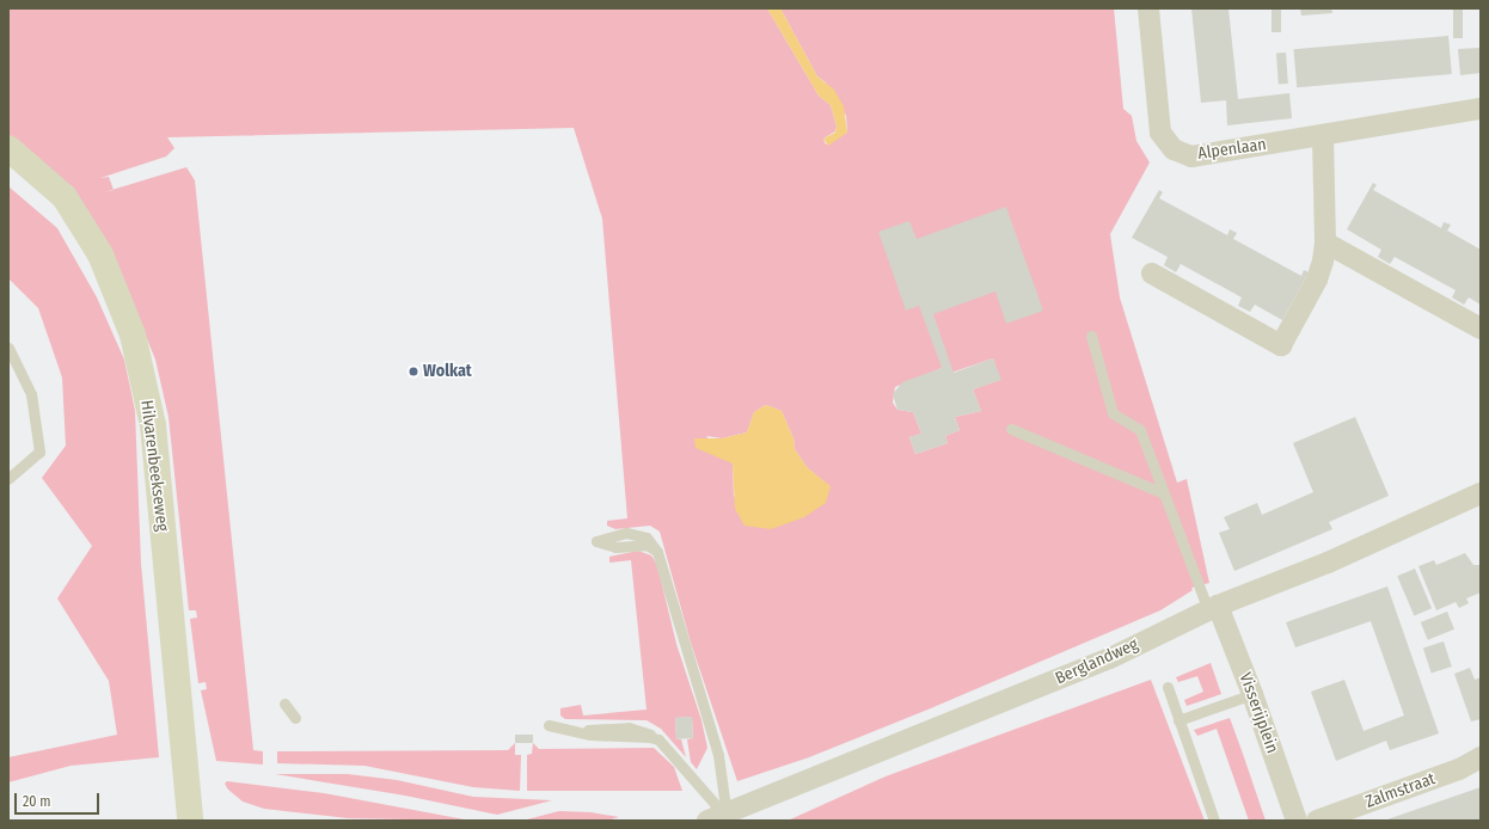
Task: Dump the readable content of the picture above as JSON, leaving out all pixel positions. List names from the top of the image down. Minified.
{"streets":{"street":["Alpenlaan","Hilvarenbeekseweg","Berglandweg","Visserijplein","Zalmstraat"]},"crossings":[["Berglandweg","Visserijplein"]],"places":["Wolkat"],"scale_bar":"20 m"}
